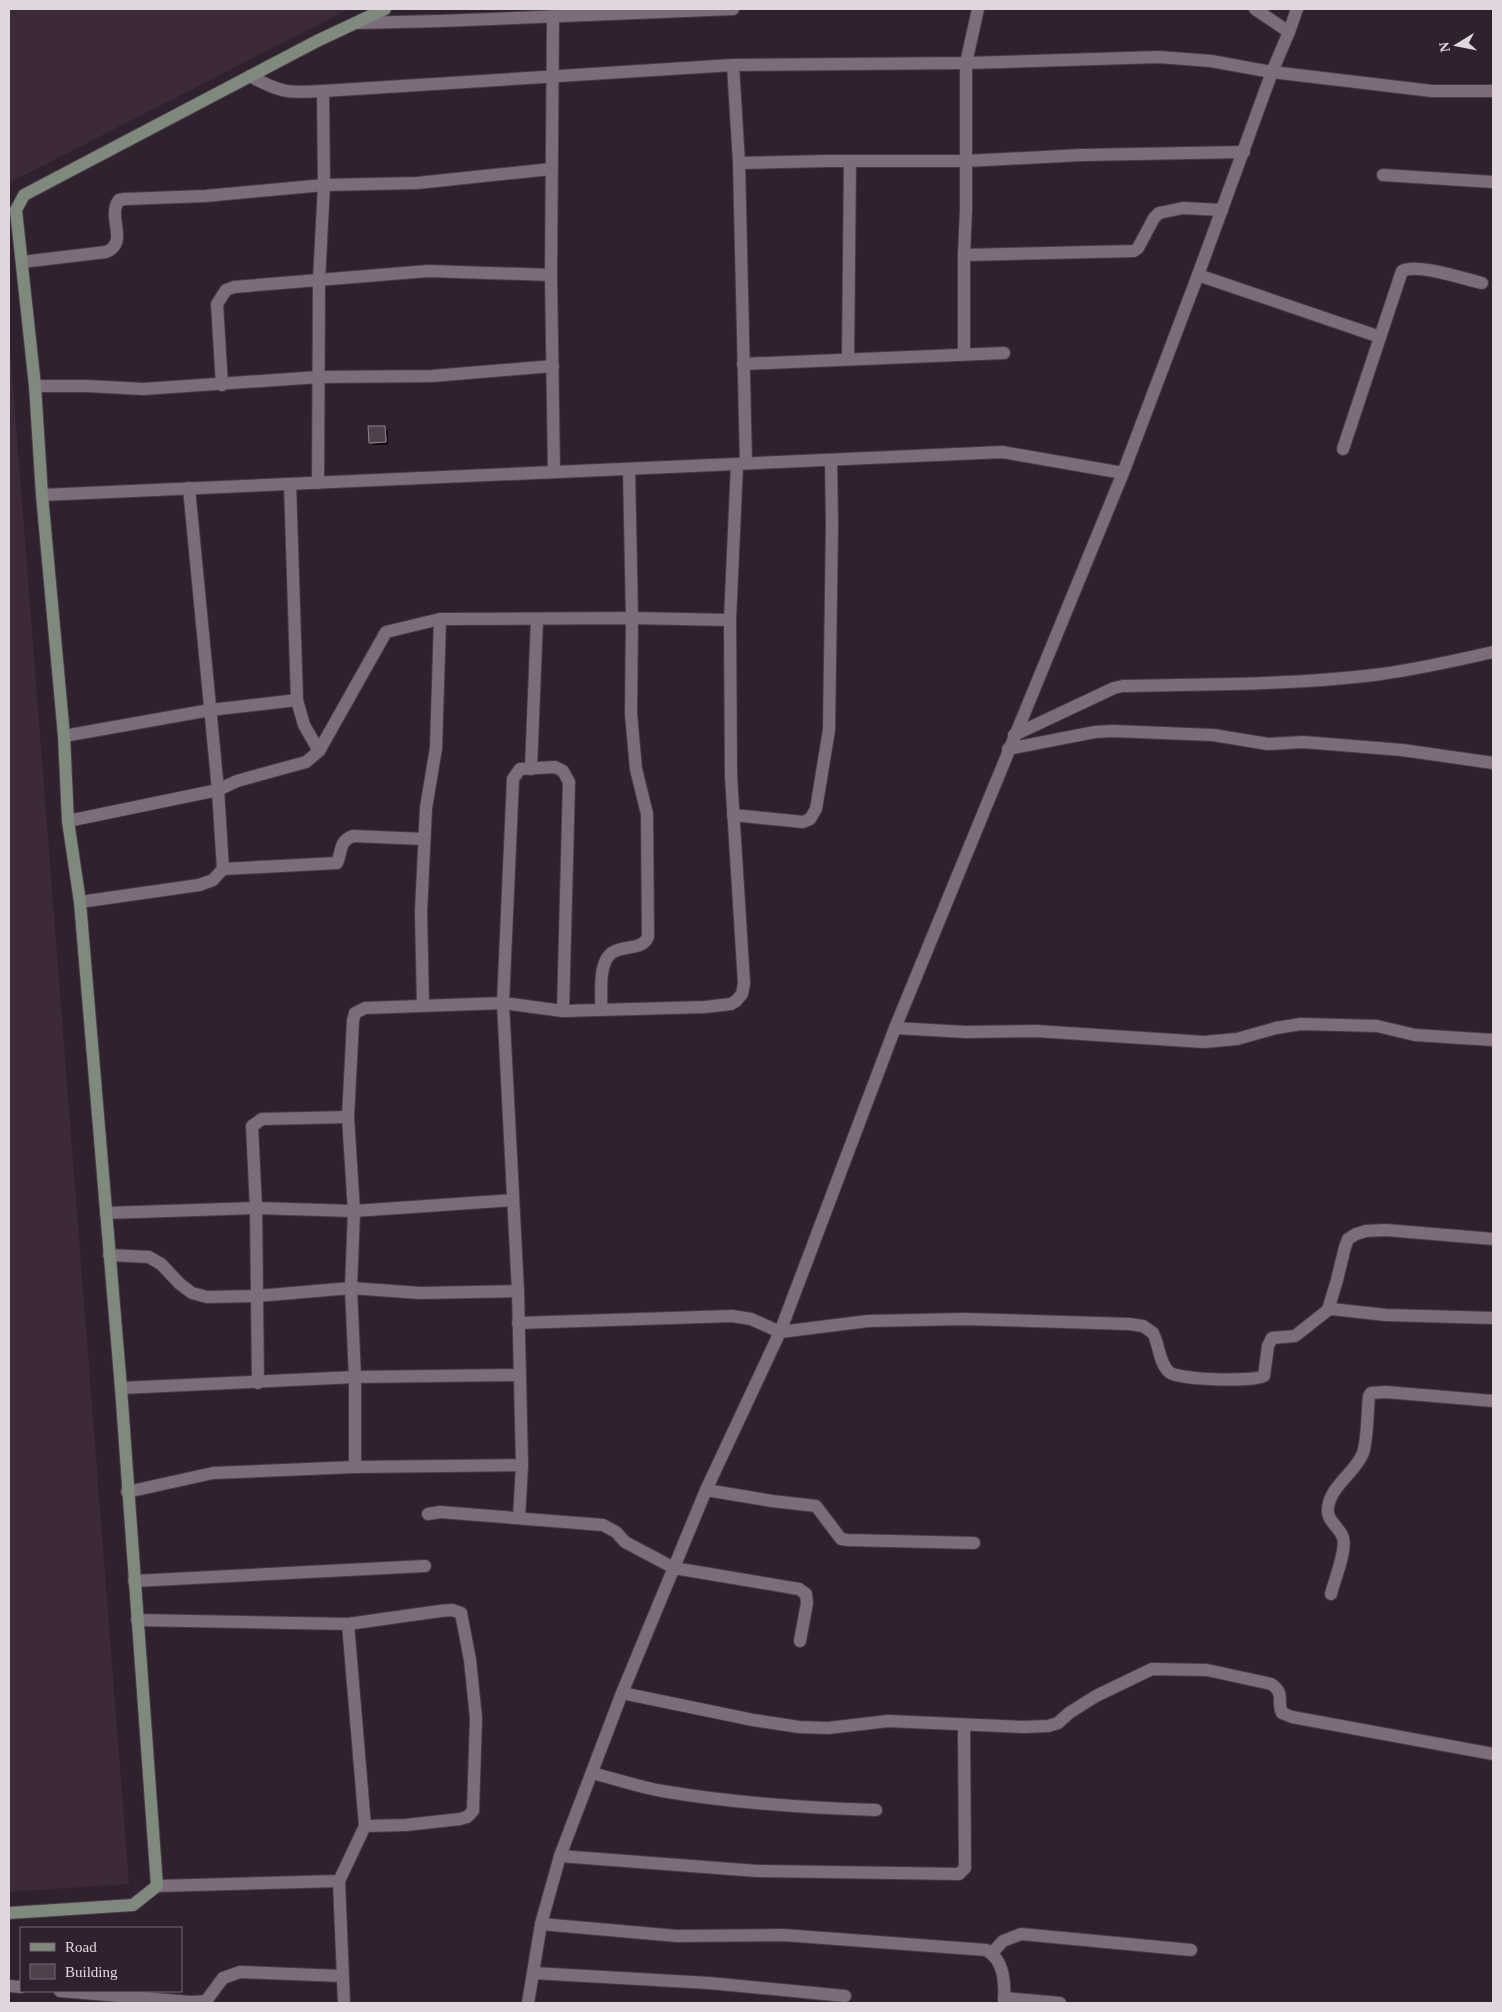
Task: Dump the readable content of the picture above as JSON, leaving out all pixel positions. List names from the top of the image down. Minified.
{"legend":["Road","Building"],"north":"left"}
